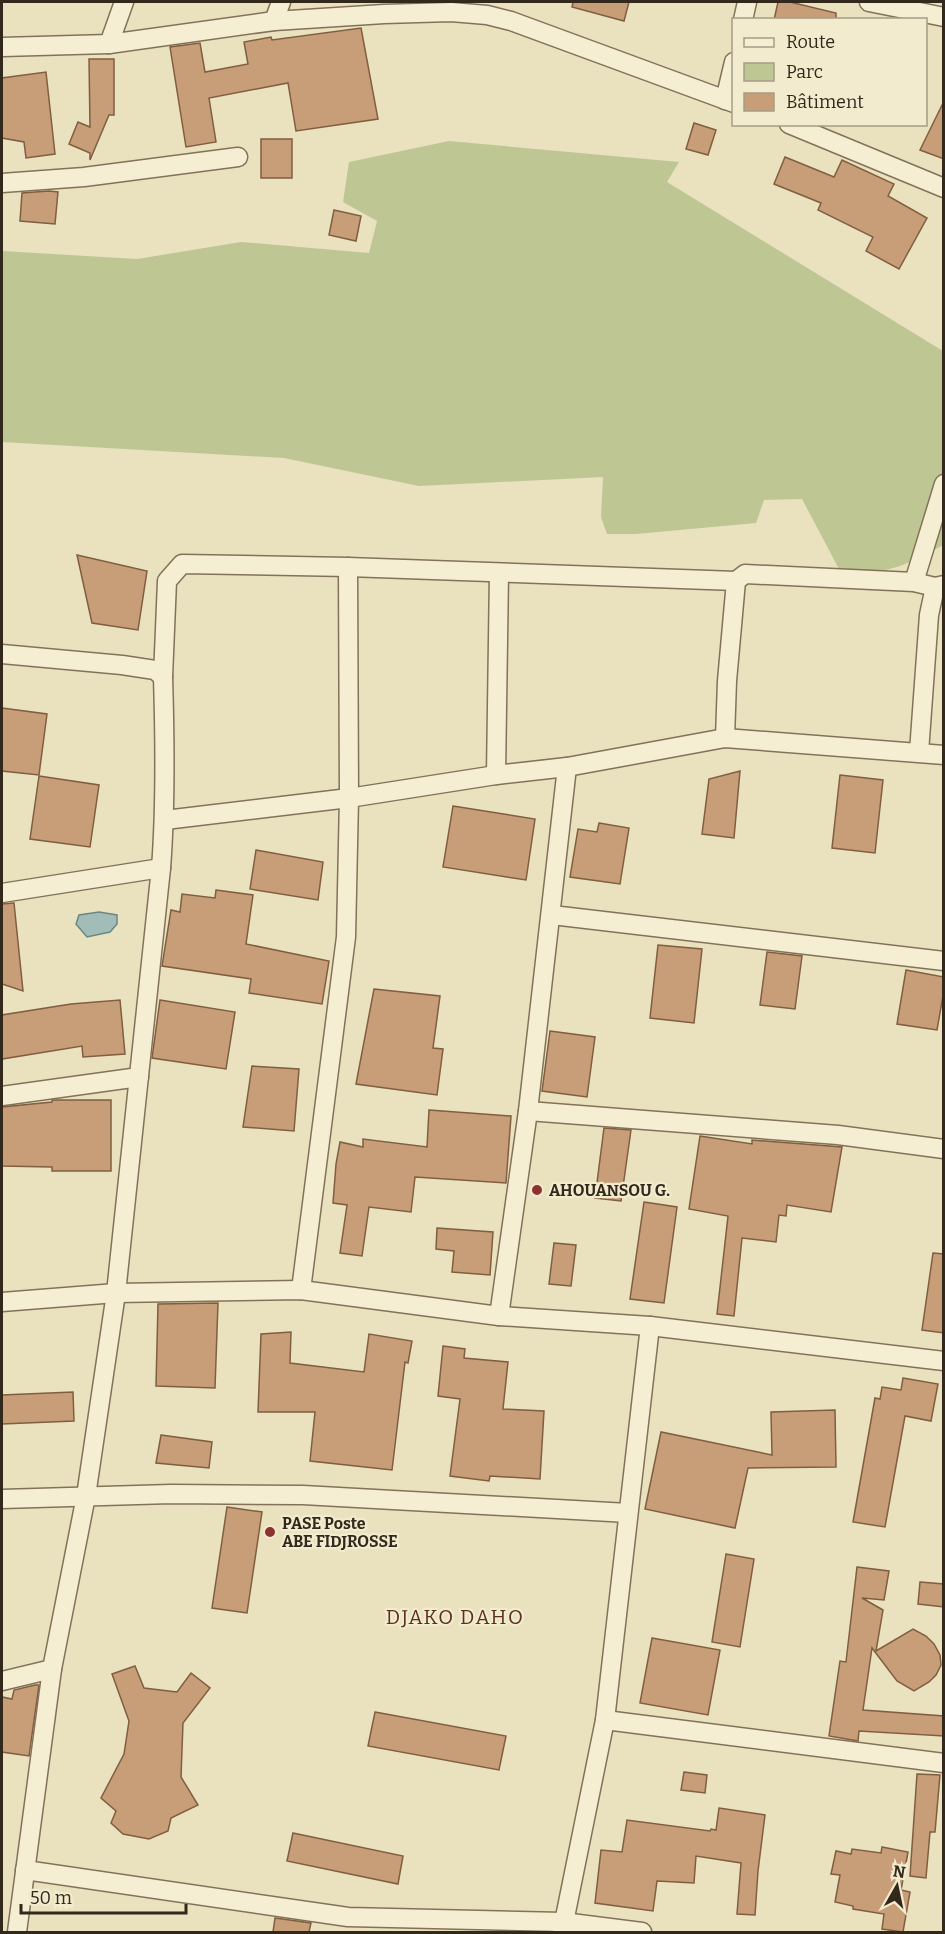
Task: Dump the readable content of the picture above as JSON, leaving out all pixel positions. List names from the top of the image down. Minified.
{"districts":["DJAKO DAHO"],"places":["AHOUANSOU G.","PASE Poste ABE FIDJROSSE"],"legend":["Route","Parc","Bâtiment"],"scale_bar":"50 m","north":"top"}
